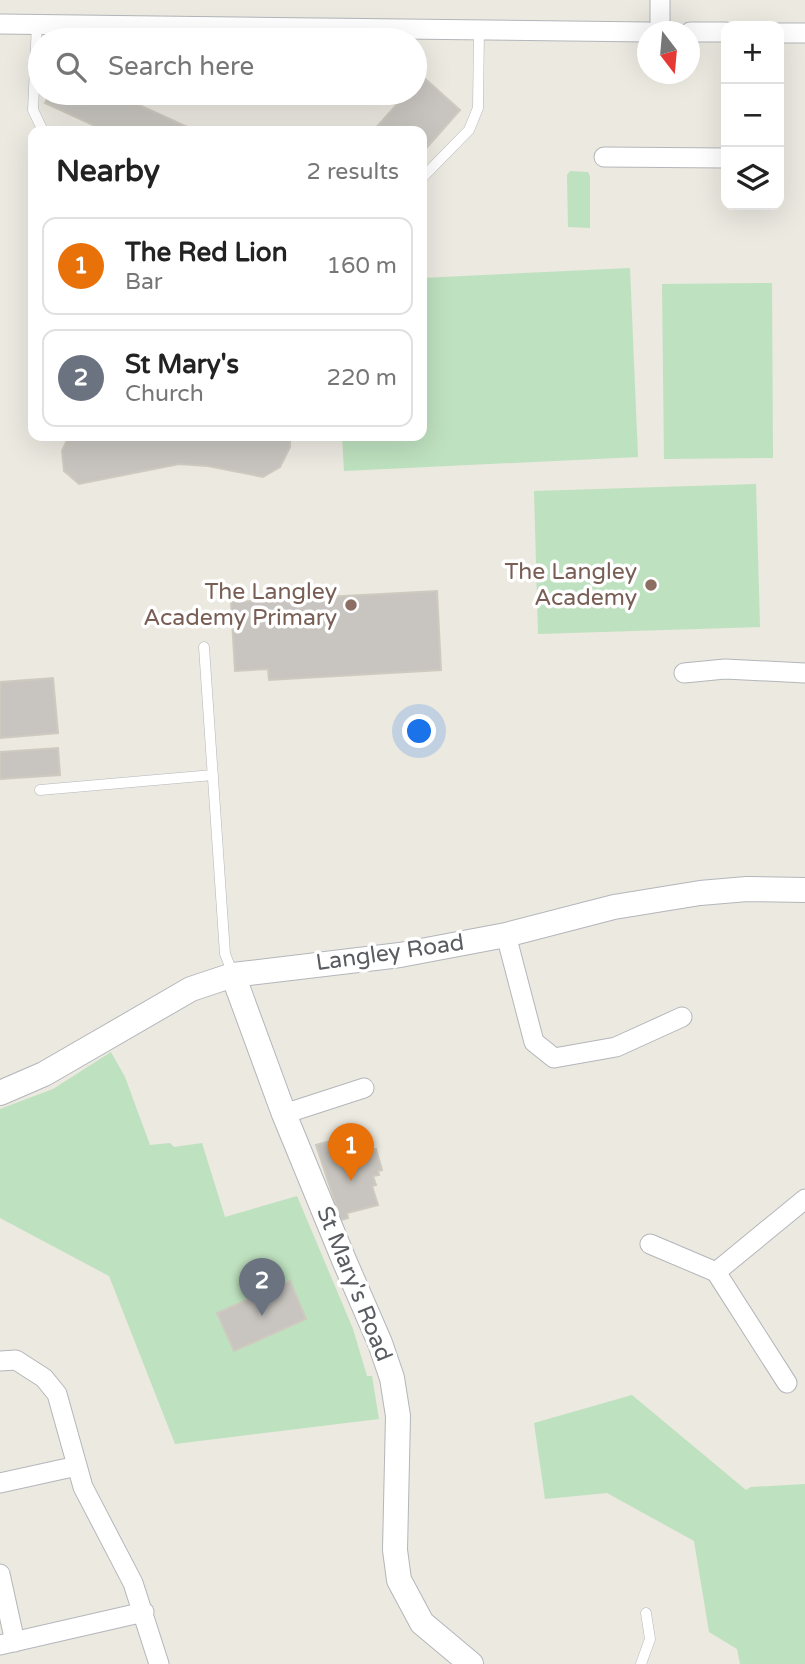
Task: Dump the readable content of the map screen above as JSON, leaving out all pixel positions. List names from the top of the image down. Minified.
{"streets":{"street":["Langley Road","St Mary's Road"]},"crossings":[["Langley Road","St Mary's Road"]],"places":["The Langley Academy","The Langley Academy Primary"],"north":"bottom","page":{"map_buttons":["+","−"],"search":"Search here","heading":["Nearby","2 results"],"list":[{"mark":"1","name":"The Red Lion","note":"Bar","value":"160 m"},{"mark":"2","name":"St Mary's","note":"Church","value":"220 m"}],"pins":["1","2"]}}
